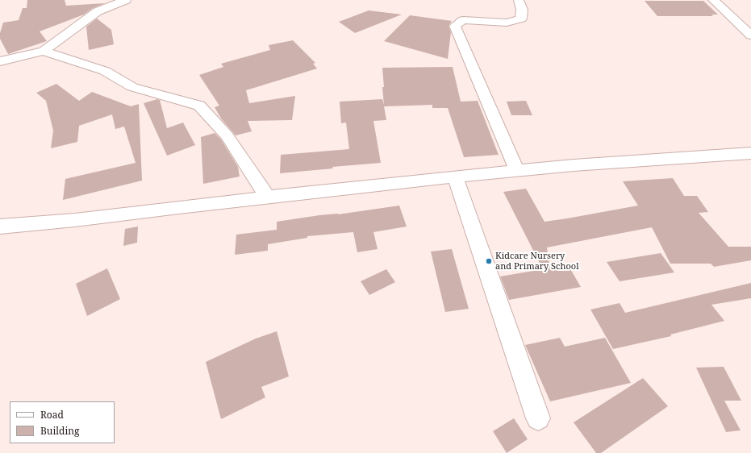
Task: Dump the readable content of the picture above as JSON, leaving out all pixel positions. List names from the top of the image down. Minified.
{"places":["Kidcare Nursery and Primary School"],"legend":["Road","Building"]}
